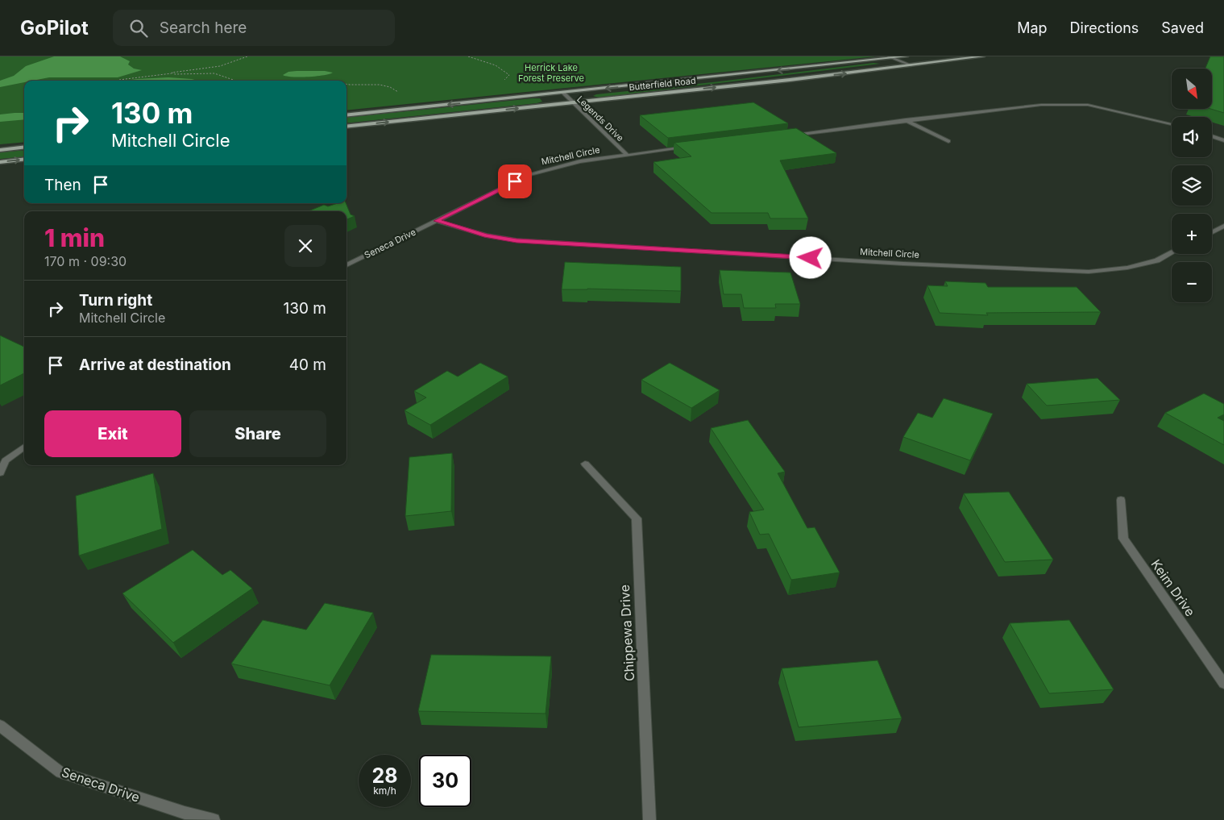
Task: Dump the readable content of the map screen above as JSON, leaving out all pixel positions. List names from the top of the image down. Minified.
{"streets":{"main road":["Butterfield Road"],"street":["Legends Drive","Mitchell Circle","Seneca Drive","Keim Drive","Chippewa Drive"]},"crossings":[["Butterfield Road","Legends Drive"],["Legends Drive","Mitchell Circle"],["Mitchell Circle","Seneca Drive"]],"parks":["Herrick Lake Forest Preserve"],"north":"bottom right","page":{"header":"GoPilot","search":"Search here","nav":["Map","Directions","Saved"],"map_buttons":["+","−"],"turn":["130 m","Mitchell Circle"],"then":"Then","heading":["1 min","170 m · 09:30"],"list":[{"name":"Turn right","note":"Mitchell Circle","value":"130 m"},{"name":"Arrive at destination","value":"40 m"}],"buttons":["Exit","Share"],"speed":"28 km/h","limit":"30"}}
